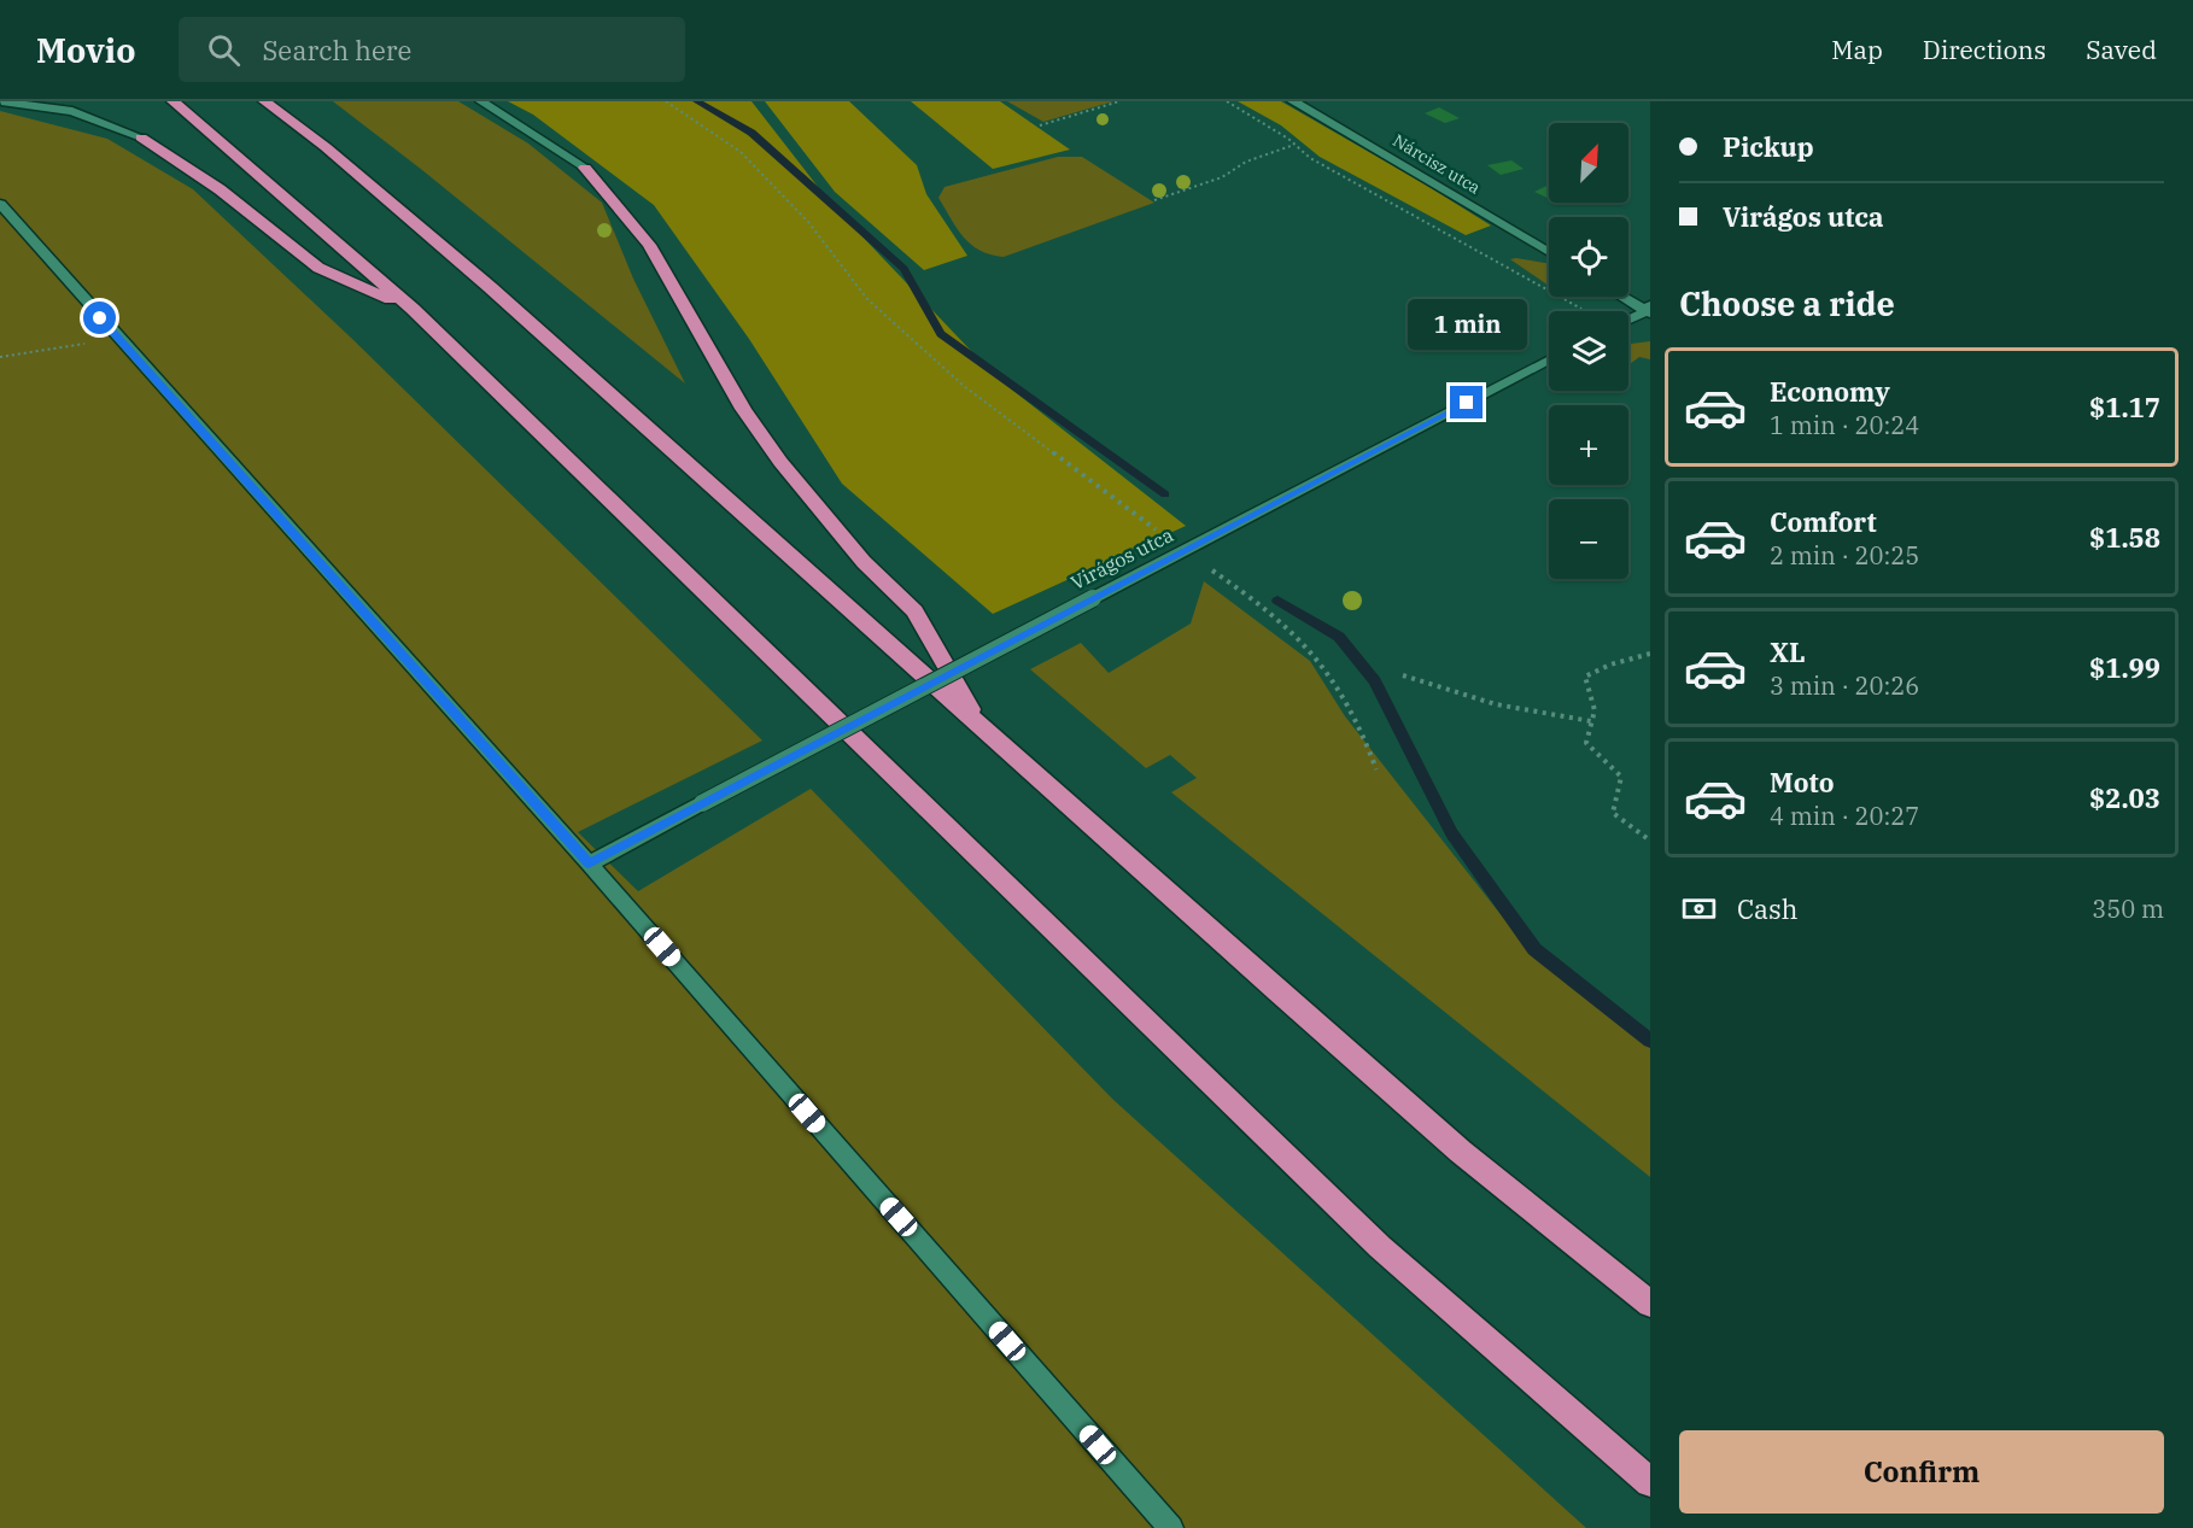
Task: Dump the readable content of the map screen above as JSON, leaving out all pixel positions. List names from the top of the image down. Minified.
{"streets":{"street":["Nárcisz utca","Virágos utca"]},"north":"top right","page":{"header":"Movio","search":"Search here","nav":["Map","Directions","Saved"],"banner":["Pickup","Virágos utca"],"map_buttons":["+","−"],"heading":"Choose a ride","bubble":"1 min","list":[{"name":"Economy","note":"1 min · 20:24","value":"$1.17"},{"name":"Comfort","note":"2 min · 20:25","value":"$1.58"},{"name":"XL","note":"3 min · 20:26","value":"$1.99"},{"name":"Moto","note":"4 min · 20:27","value":"$2.03"}],"pay":["Cash","350 m"],"buttons":"Confirm"}}
